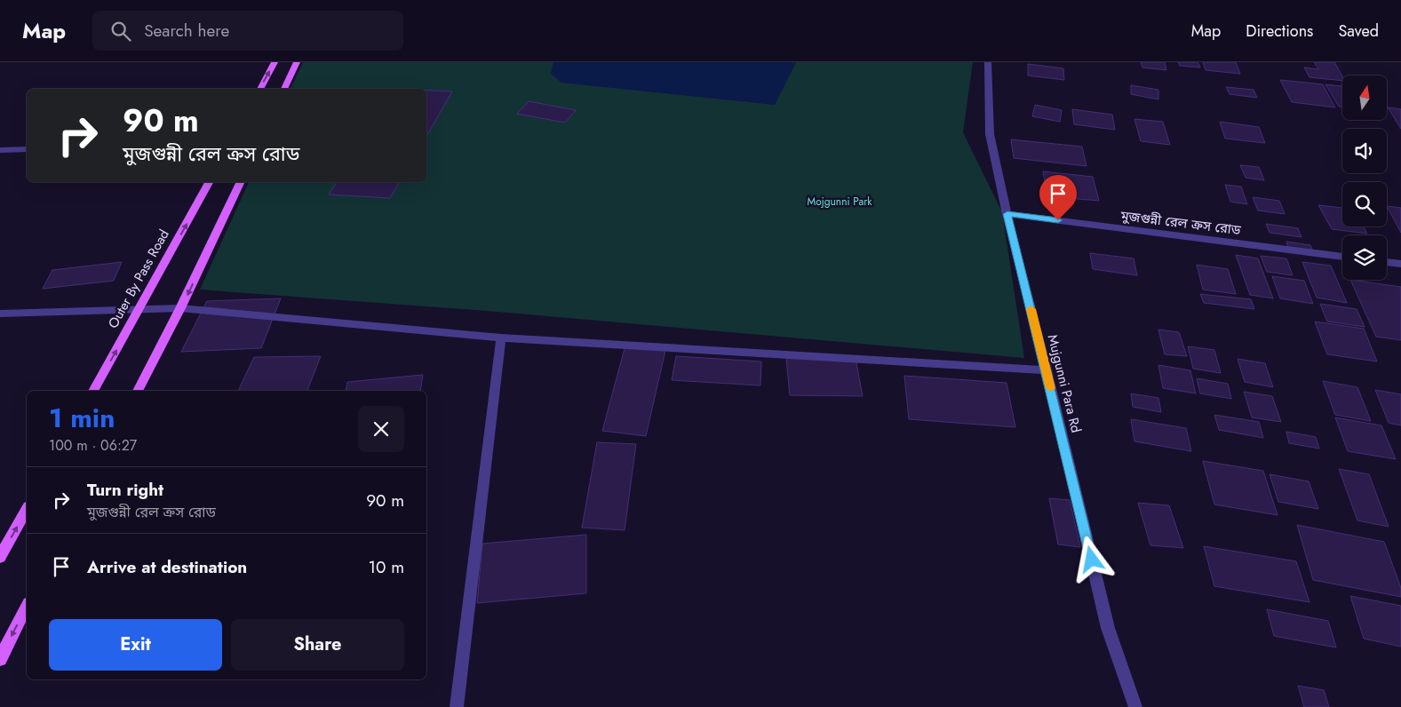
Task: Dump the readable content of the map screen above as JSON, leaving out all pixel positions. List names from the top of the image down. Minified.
{"streets":{"main road":["Outer By Pass Road"],"street":["মুজগুন্নী রেল ক্রস রোড","Mujgunni Para Rd"]},"crossings":[["মুজগুন্নী রেল ক্রস রোড","Mujgunni Para Rd"]],"parks":["Mojgunni Park"],"north":"top","page":{"header":"Map","search":"Search here","nav":["Map","Directions","Saved"],"turn":["90 m","মুজগুন্নী রেল ক্রস রোড"],"heading":["1 min","100 m · 06:27"],"list":[{"name":"Turn right","note":"মুজগুন্নী রেল ক্রস রোড","value":"90 m"},{"name":"Arrive at destination","value":"10 m"}],"buttons":["Exit","Share"]}}
